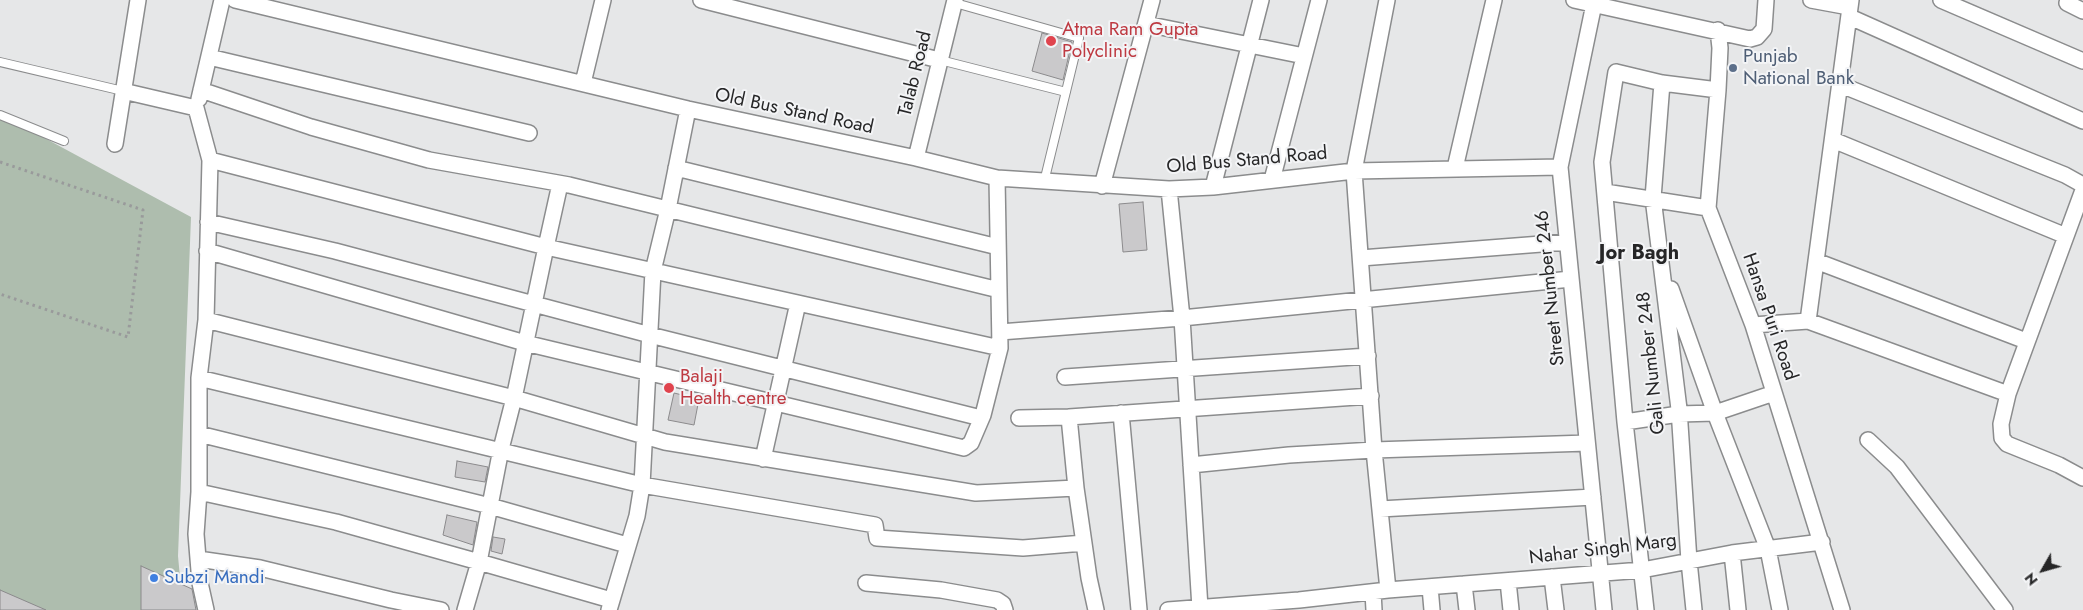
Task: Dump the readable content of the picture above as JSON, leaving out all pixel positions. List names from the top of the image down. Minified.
{"streets":{"street":["Talab Road","Old Bus Stand Road","Street Number 246","Hansa Puri Road","Gali Number 248","Nahar Singh Marg"]},"crossings":[["Talab Road","Old Bus Stand Road"],["Street Number 246","Nahar Singh Marg"],["Hansa Puri Road","Nahar Singh Marg"],["Gali Number 248","Nahar Singh Marg"]],"districts":["Jor Bagh"],"places":["Atma Ram Gupta Polyclinic","Punjab National Bank","Balaji Health centre","Subzi Mandi"],"north":"bottom left"}
